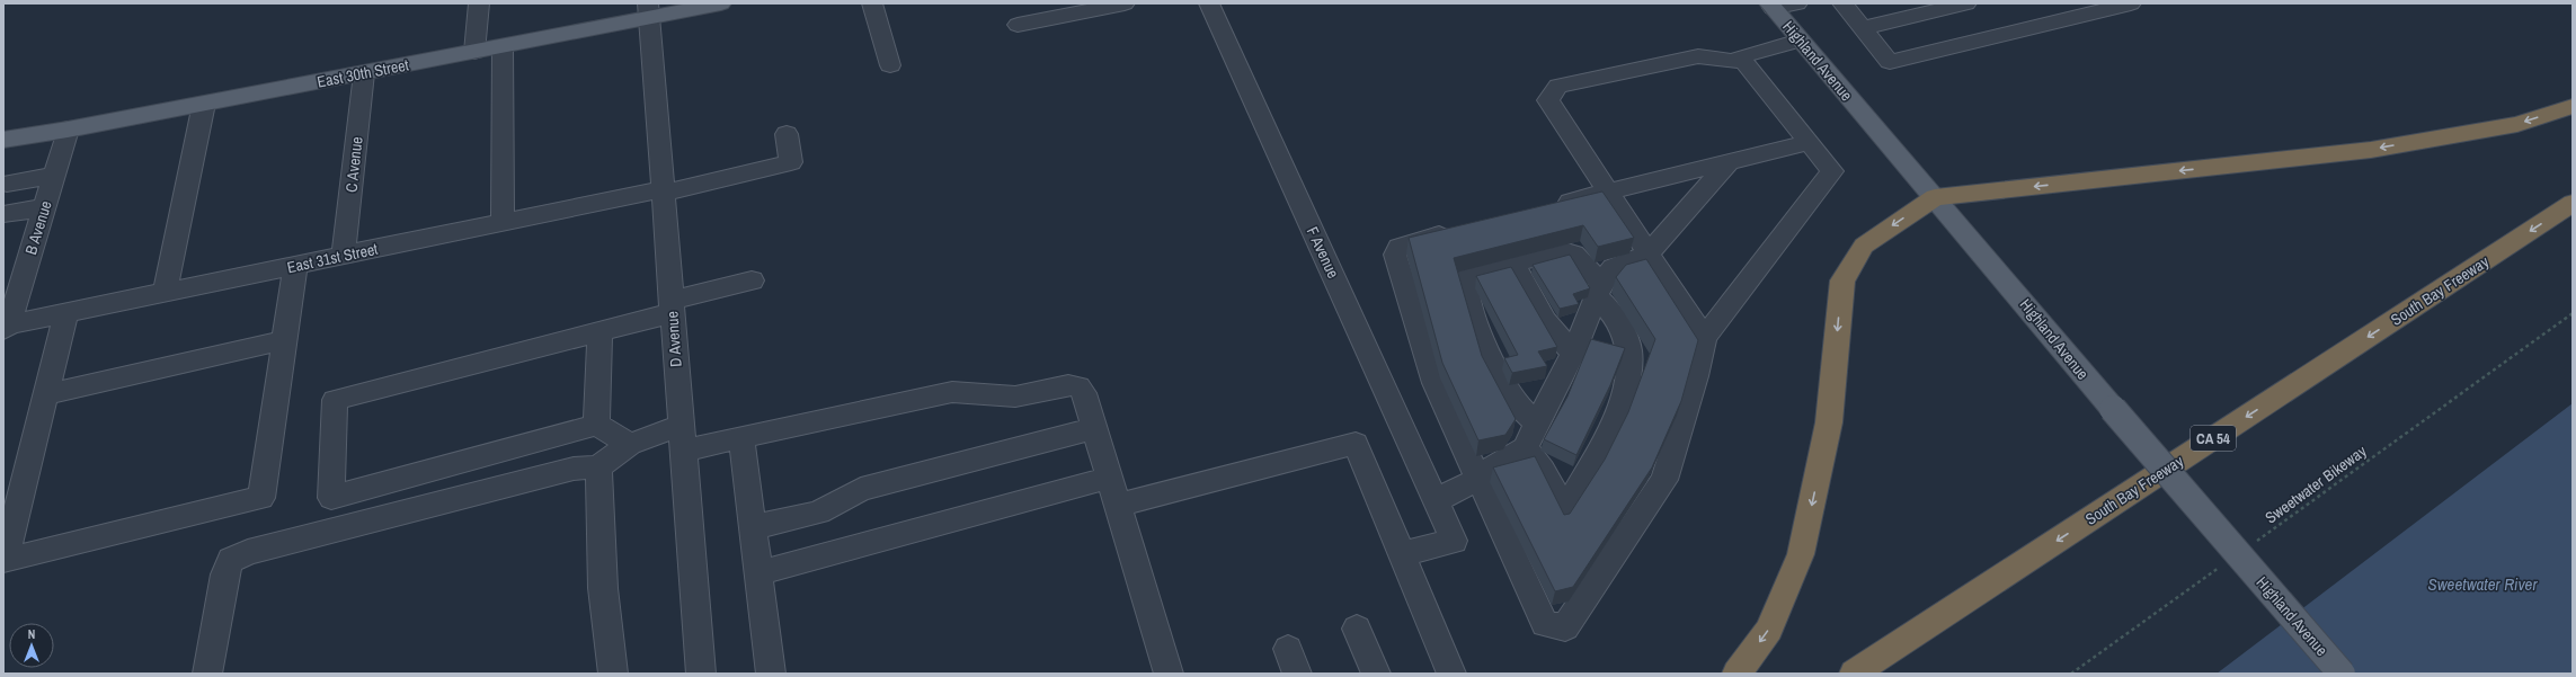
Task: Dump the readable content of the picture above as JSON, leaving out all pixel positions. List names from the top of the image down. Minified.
{"streets":{"highway":["South Bay Freeway","CA 54"],"main road":["Highland Avenue","East 30th Street"],"street":["C Avenue","B Avenue","F Avenue","East 31st Street","D Avenue"],"path":["Sweetwater Bikeway"]},"crossings":[["East 30th Street","C Avenue"],["East 30th Street","B Avenue"],["East 30th Street","D Avenue"],["C Avenue","East 31st Street"],["B Avenue","East 31st Street"],["East 31st Street","D Avenue"]],"water":["Sweetwater River"],"north":"top"}
